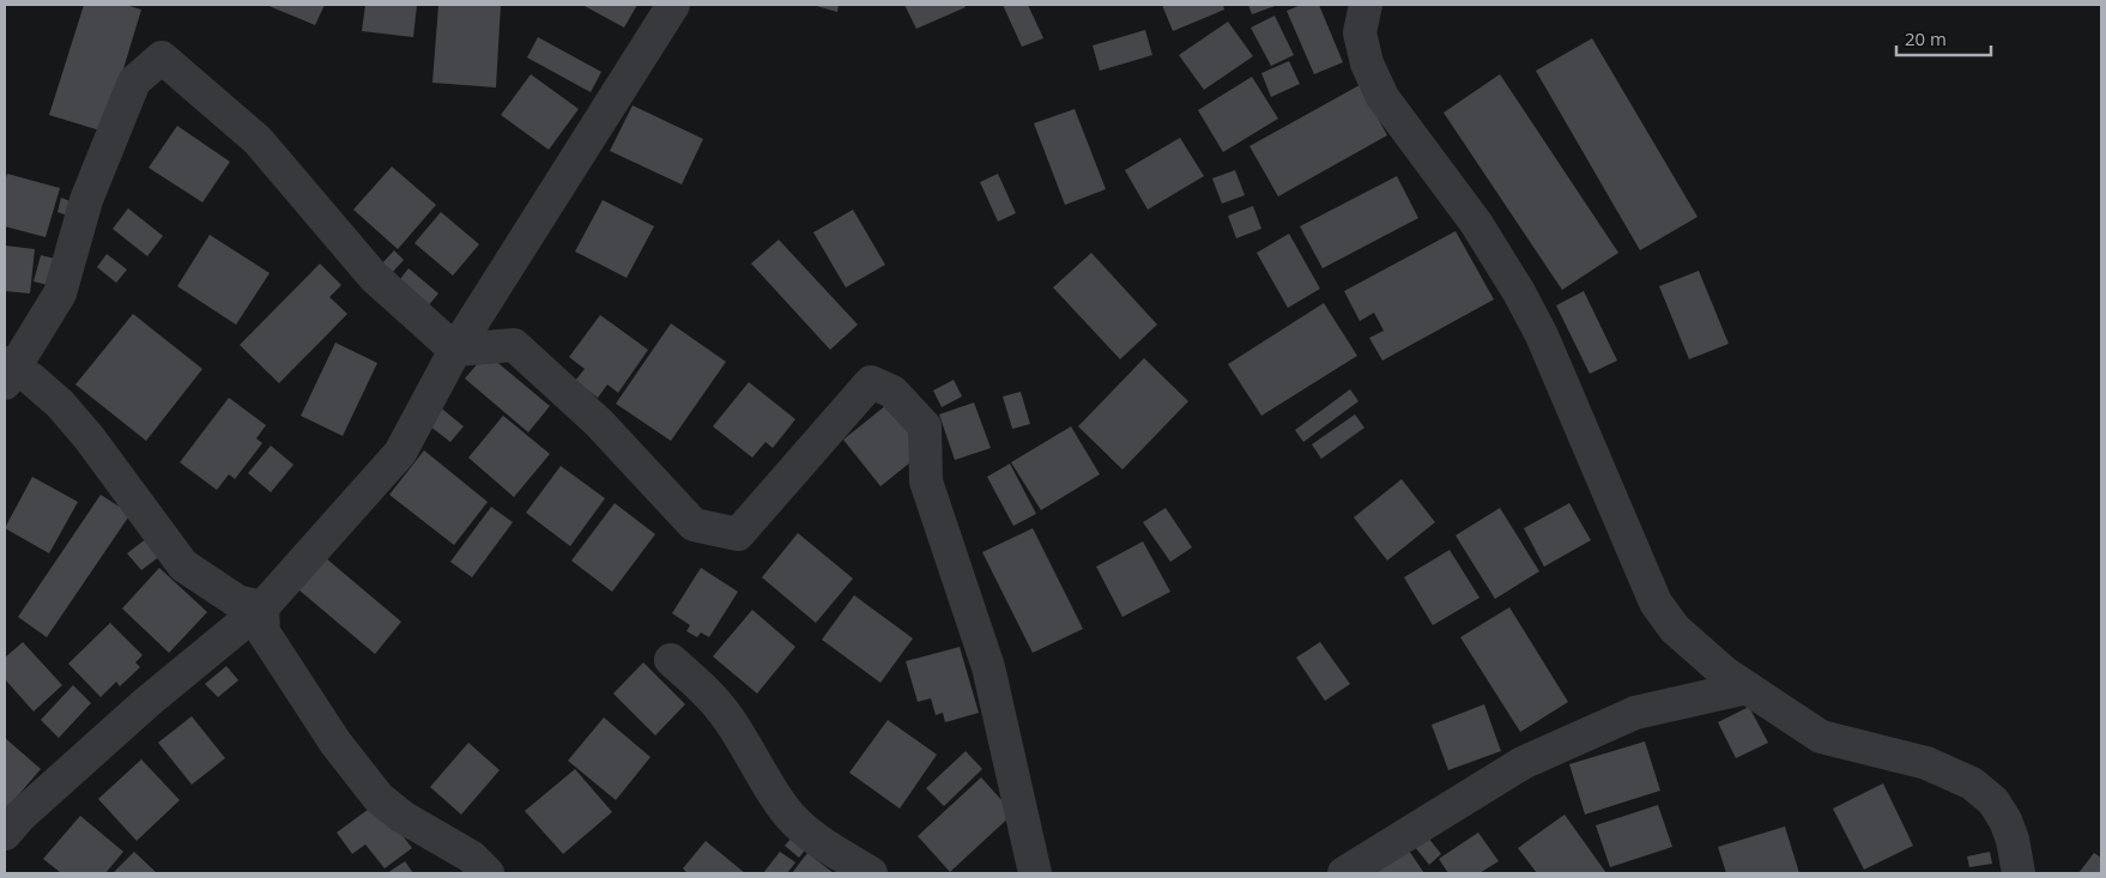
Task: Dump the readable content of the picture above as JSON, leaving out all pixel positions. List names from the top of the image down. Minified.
{"scale_bar":"20 m"}
